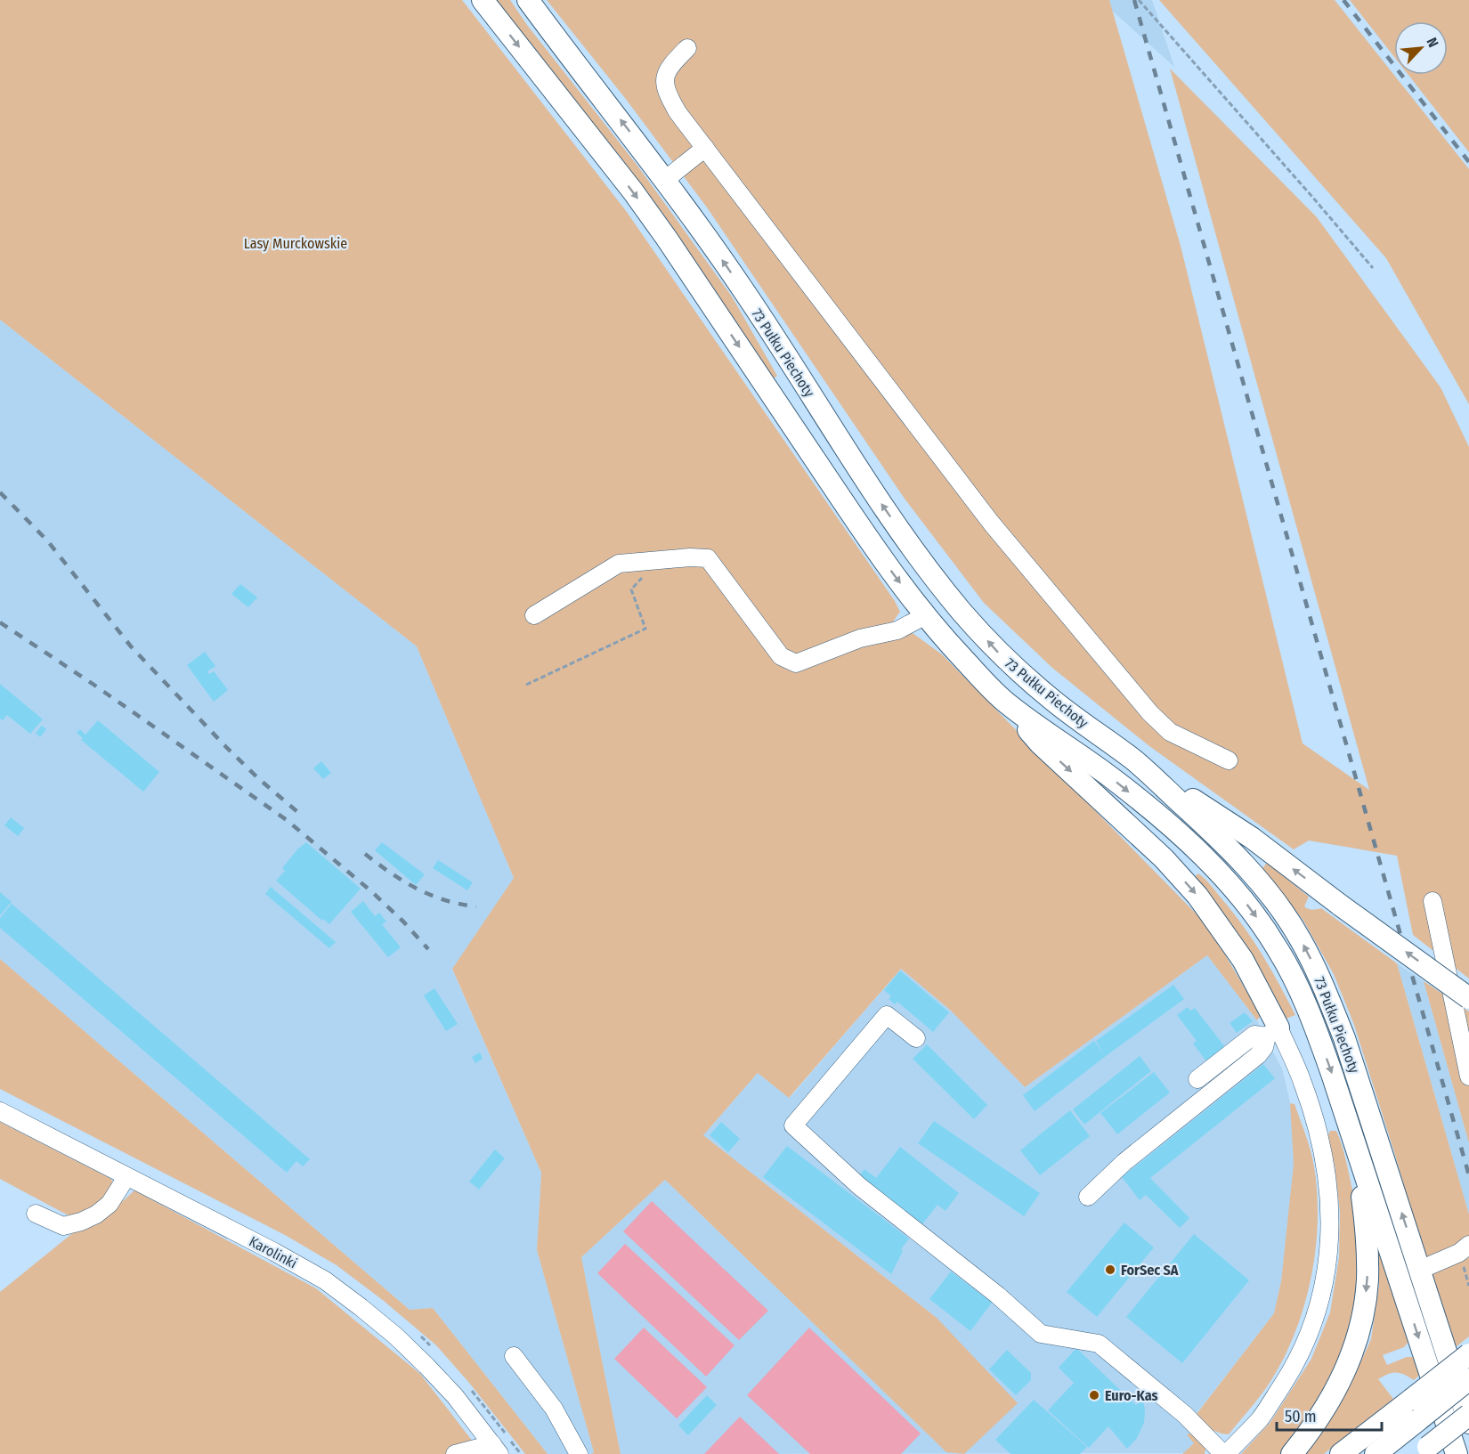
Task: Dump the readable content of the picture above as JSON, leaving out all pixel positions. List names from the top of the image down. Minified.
{"streets":{"main road":["73 Pułku Piechoty"],"street":["Karolinki"]},"parks":["Lasy Murckowskie"],"places":["ForSec SA","Euro-Kas"],"scale_bar":"50 m","north":"top right"}
